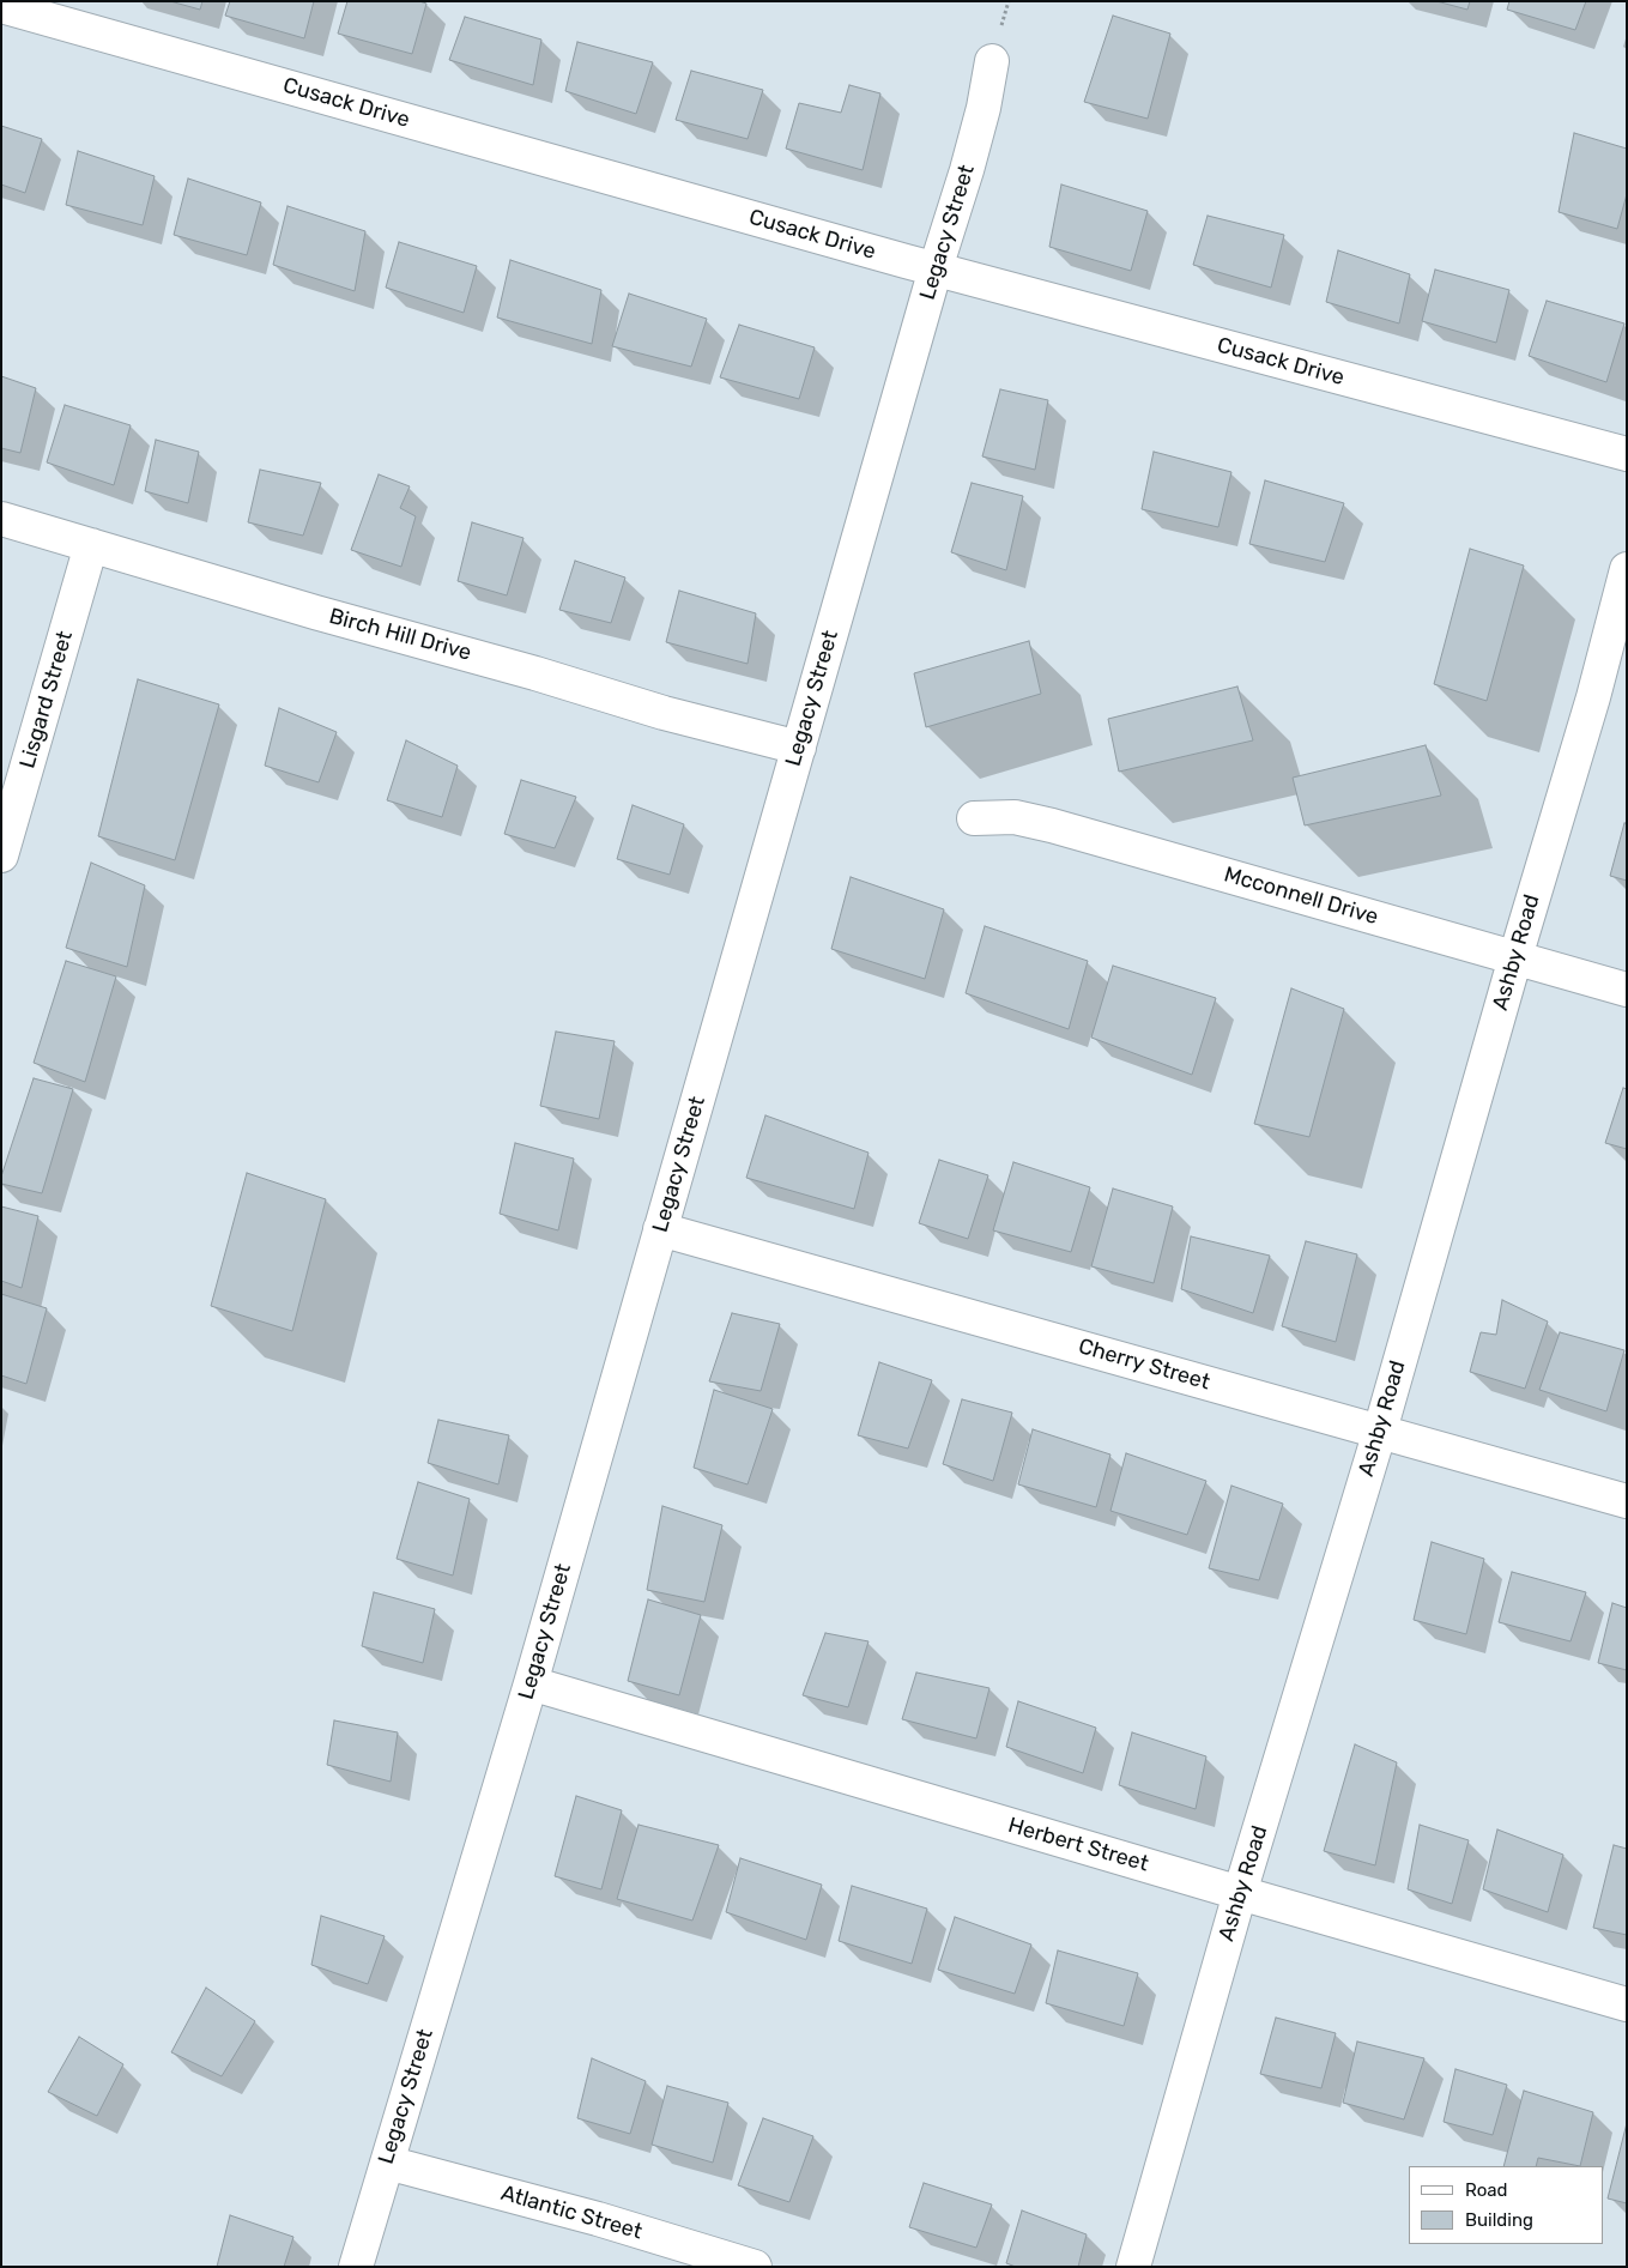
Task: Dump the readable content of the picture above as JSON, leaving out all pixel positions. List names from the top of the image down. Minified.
{"streets":{"street":["Cusack Drive","Legacy Street","Birch Hill Drive","Lisgard Street","Mcconnell Drive","Ashby Road","Cherry Street","Herbert Street","Atlantic Street"]},"crossings":[["Cusack Drive","Legacy Street"],["Legacy Street","Birch Hill Drive"],["Legacy Street","Cherry Street"],["Legacy Street","Herbert Street"],["Legacy Street","Atlantic Street"],["Birch Hill Drive","Lisgard Street"],["Mcconnell Drive","Ashby Road"],["Ashby Road","Cherry Street"],["Ashby Road","Herbert Street"]],"legend":["Road","Building"]}
